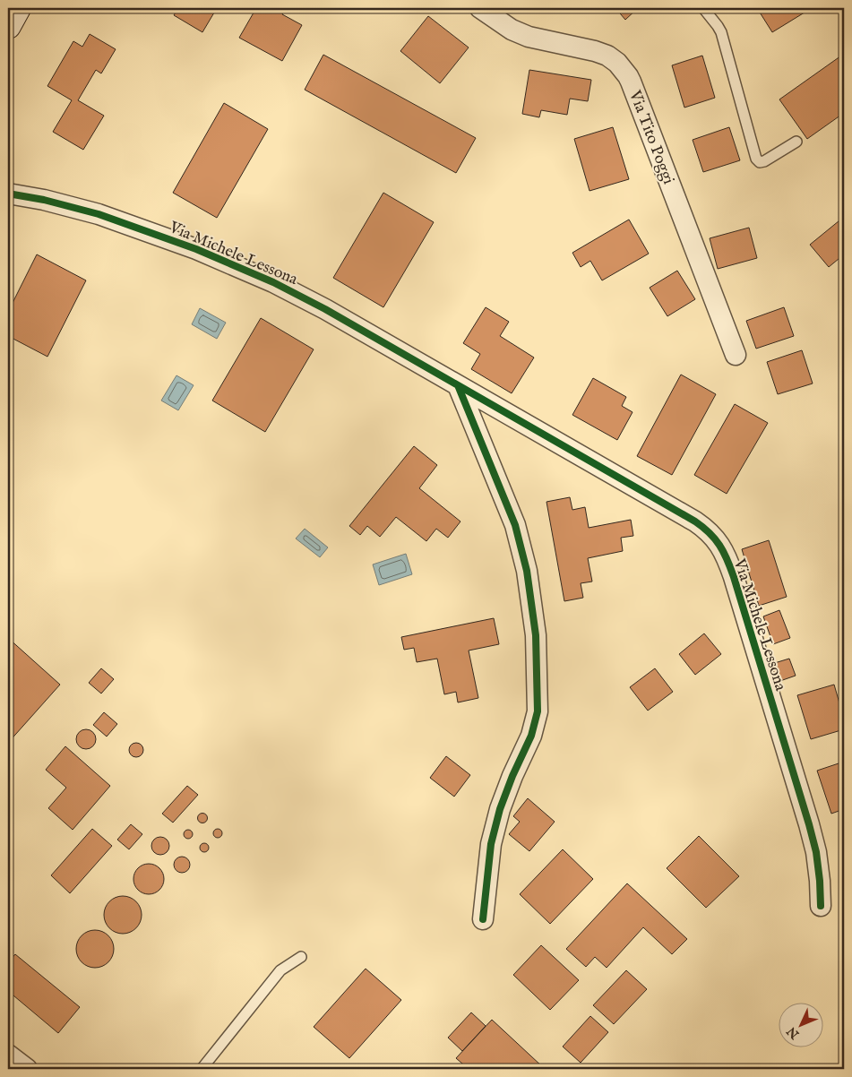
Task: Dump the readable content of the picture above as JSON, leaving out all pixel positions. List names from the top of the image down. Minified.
{"streets":{"street":["Via Tito Poggi","Via Michele Lessona"]},"north":"bottom left"}
